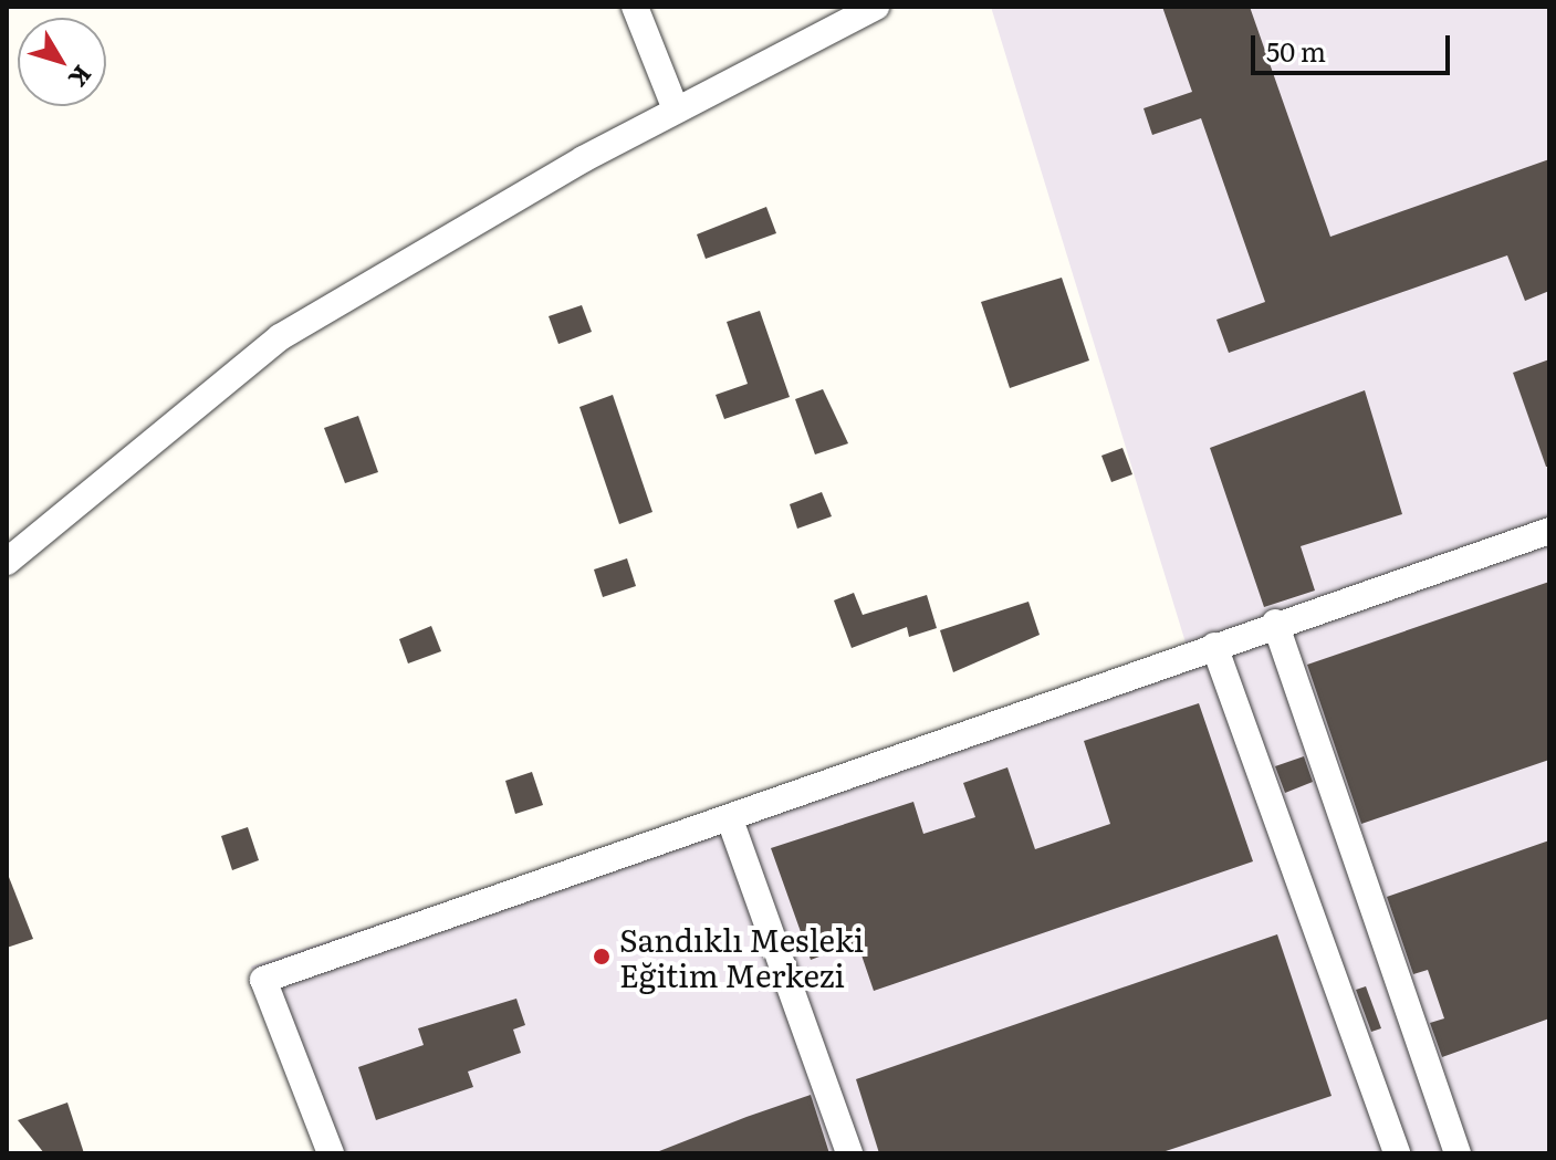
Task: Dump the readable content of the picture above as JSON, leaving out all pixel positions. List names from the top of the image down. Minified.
{"places":["Sandıklı Mesleki Eğitim Merkezi"],"scale_bar":"50 m","north":"bottom right"}
